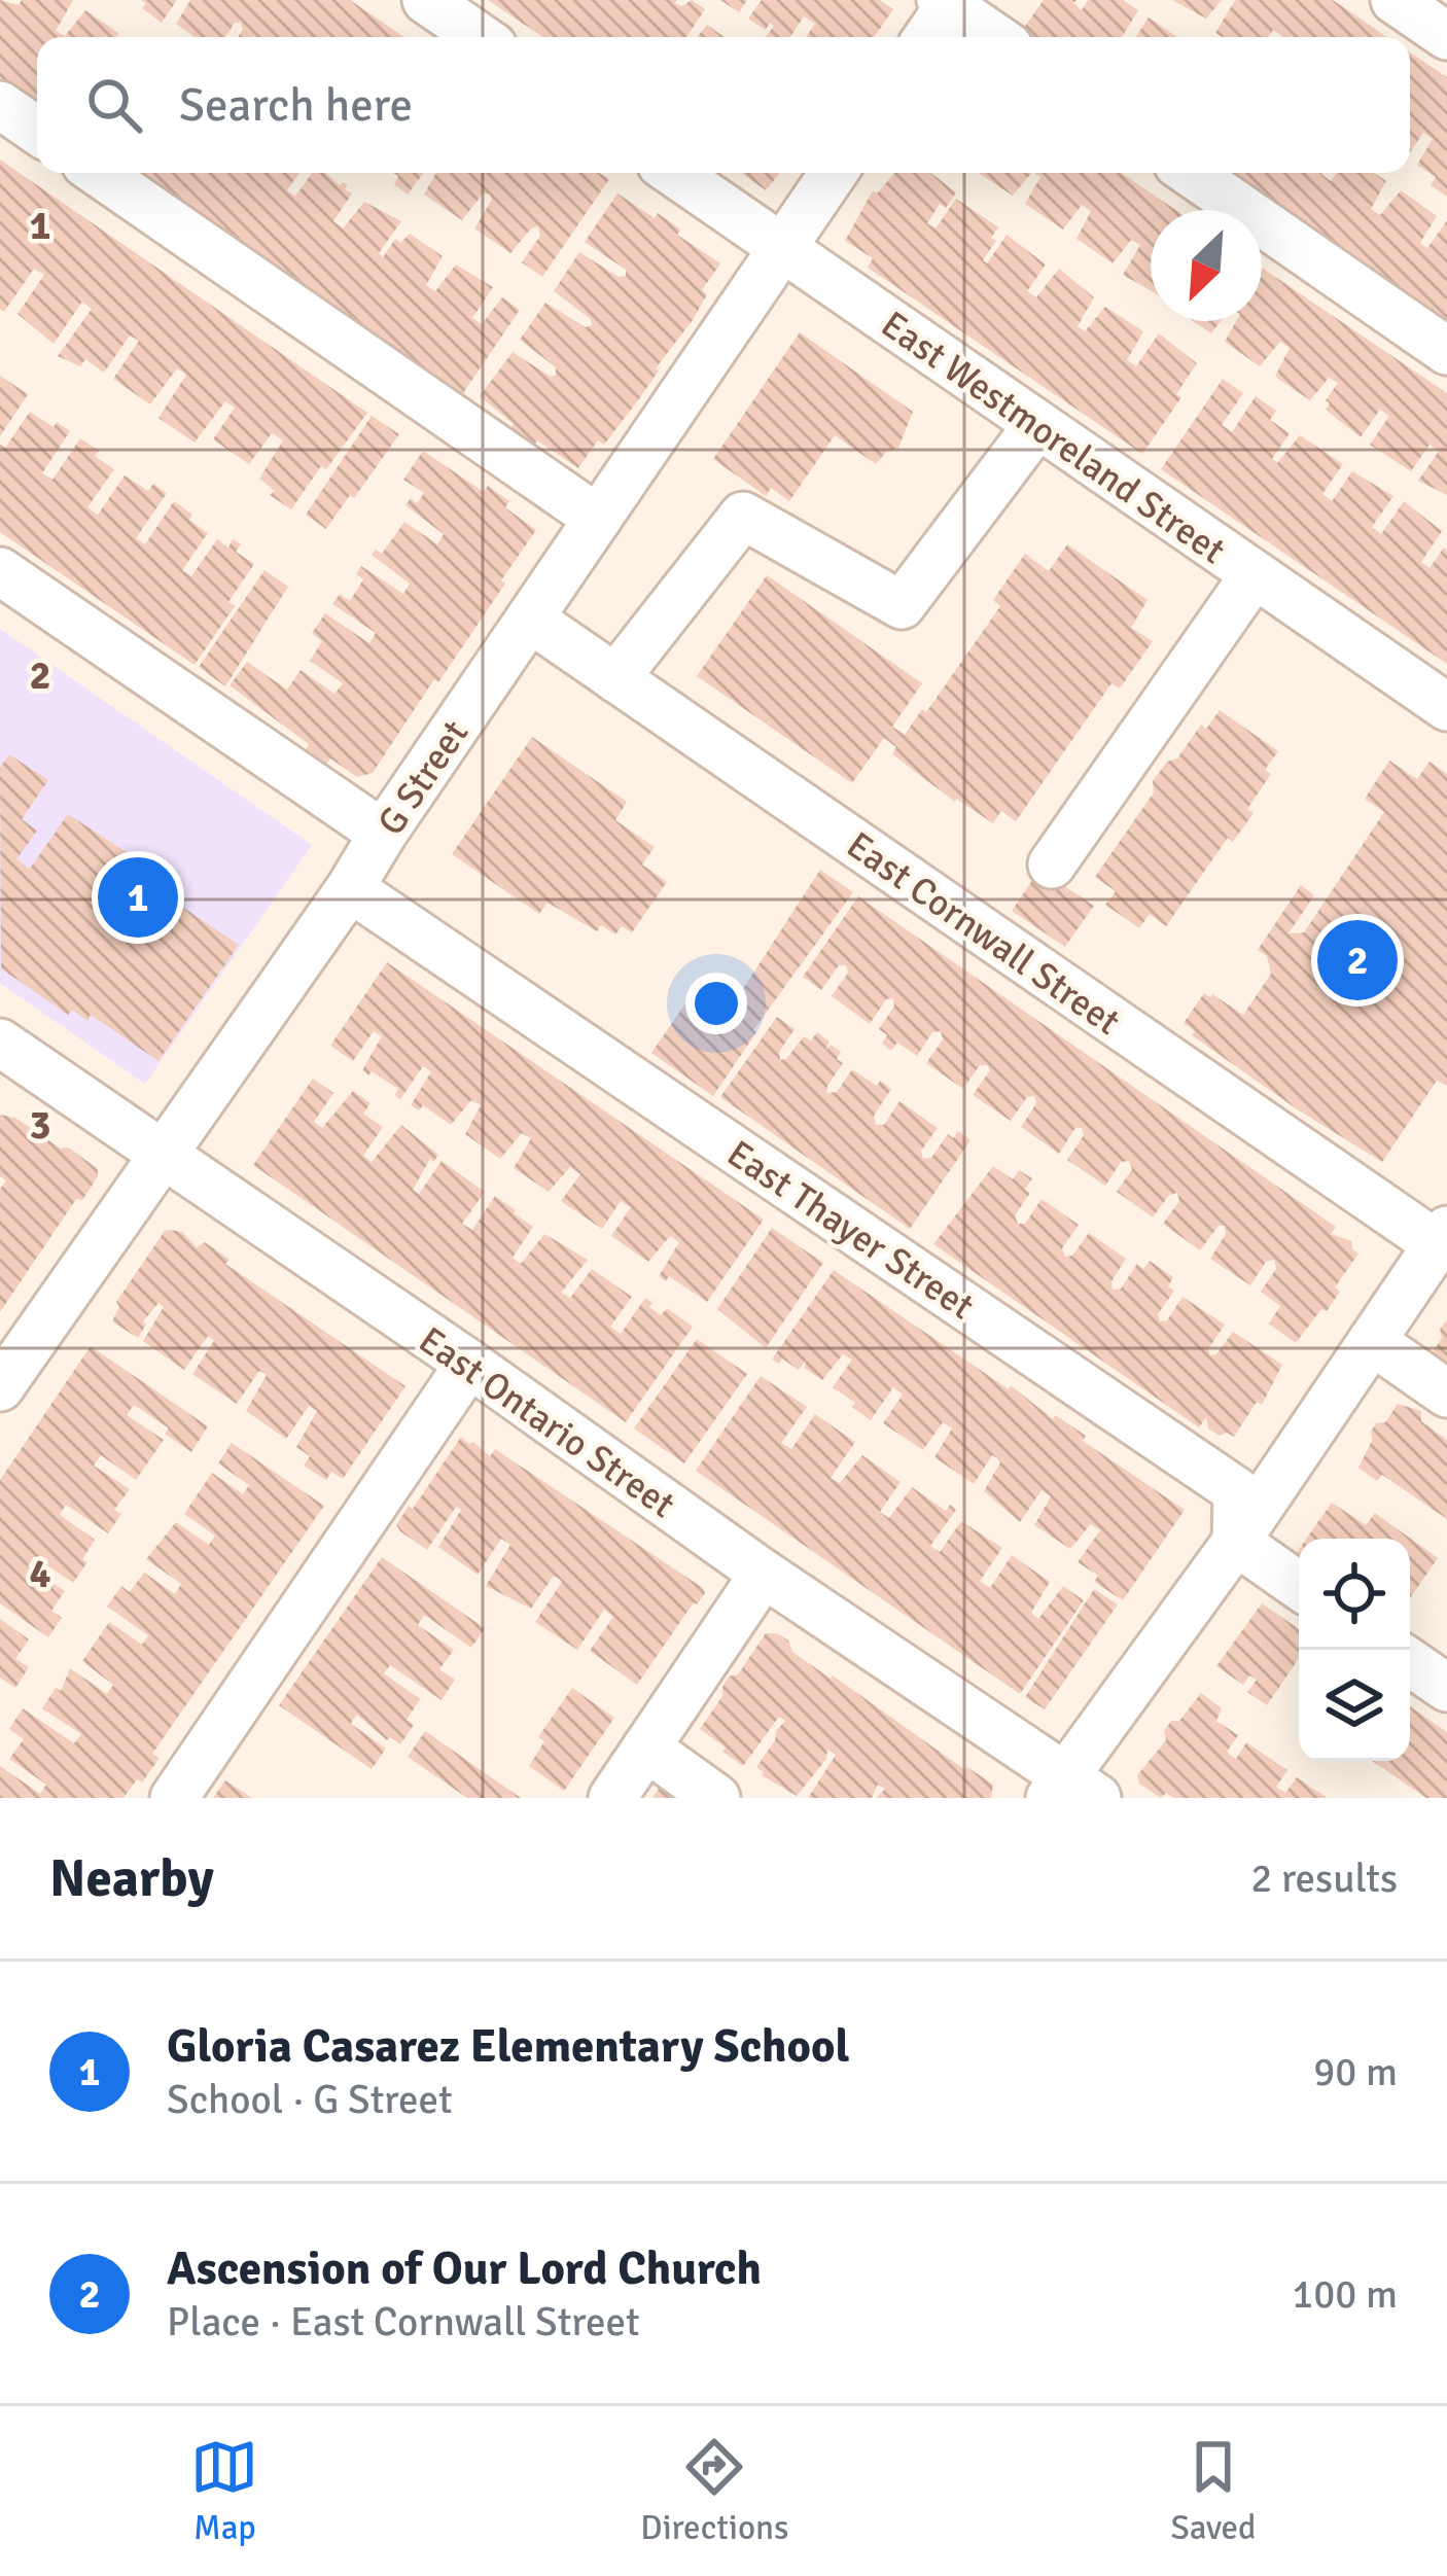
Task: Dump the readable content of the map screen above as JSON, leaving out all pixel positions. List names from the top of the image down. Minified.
{"streets":{"street":["East Westmoreland Street","G Street","East Cornwall Street","East Thayer Street","East Ontario Street"]},"crossings":[["East Westmoreland Street","G Street"],["G Street","East Cornwall Street"],["G Street","East Thayer Street"],["G Street","East Ontario Street"]],"north":"bottom left","page":{"search":"Search here","pins":["1","2"],"heading":["Nearby","2 results"],"list":[{"mark":"1","name":"Gloria Casarez Elementary School","note":"School · G Street","value":"90 m"},{"mark":"2","name":"Ascension of Our Lord Church","note":"Place · East Cornwall Street","value":"100 m"}],"nav":["Map","Directions","Saved"]},"grid":{"rows":["1","2","3","4"]}}
